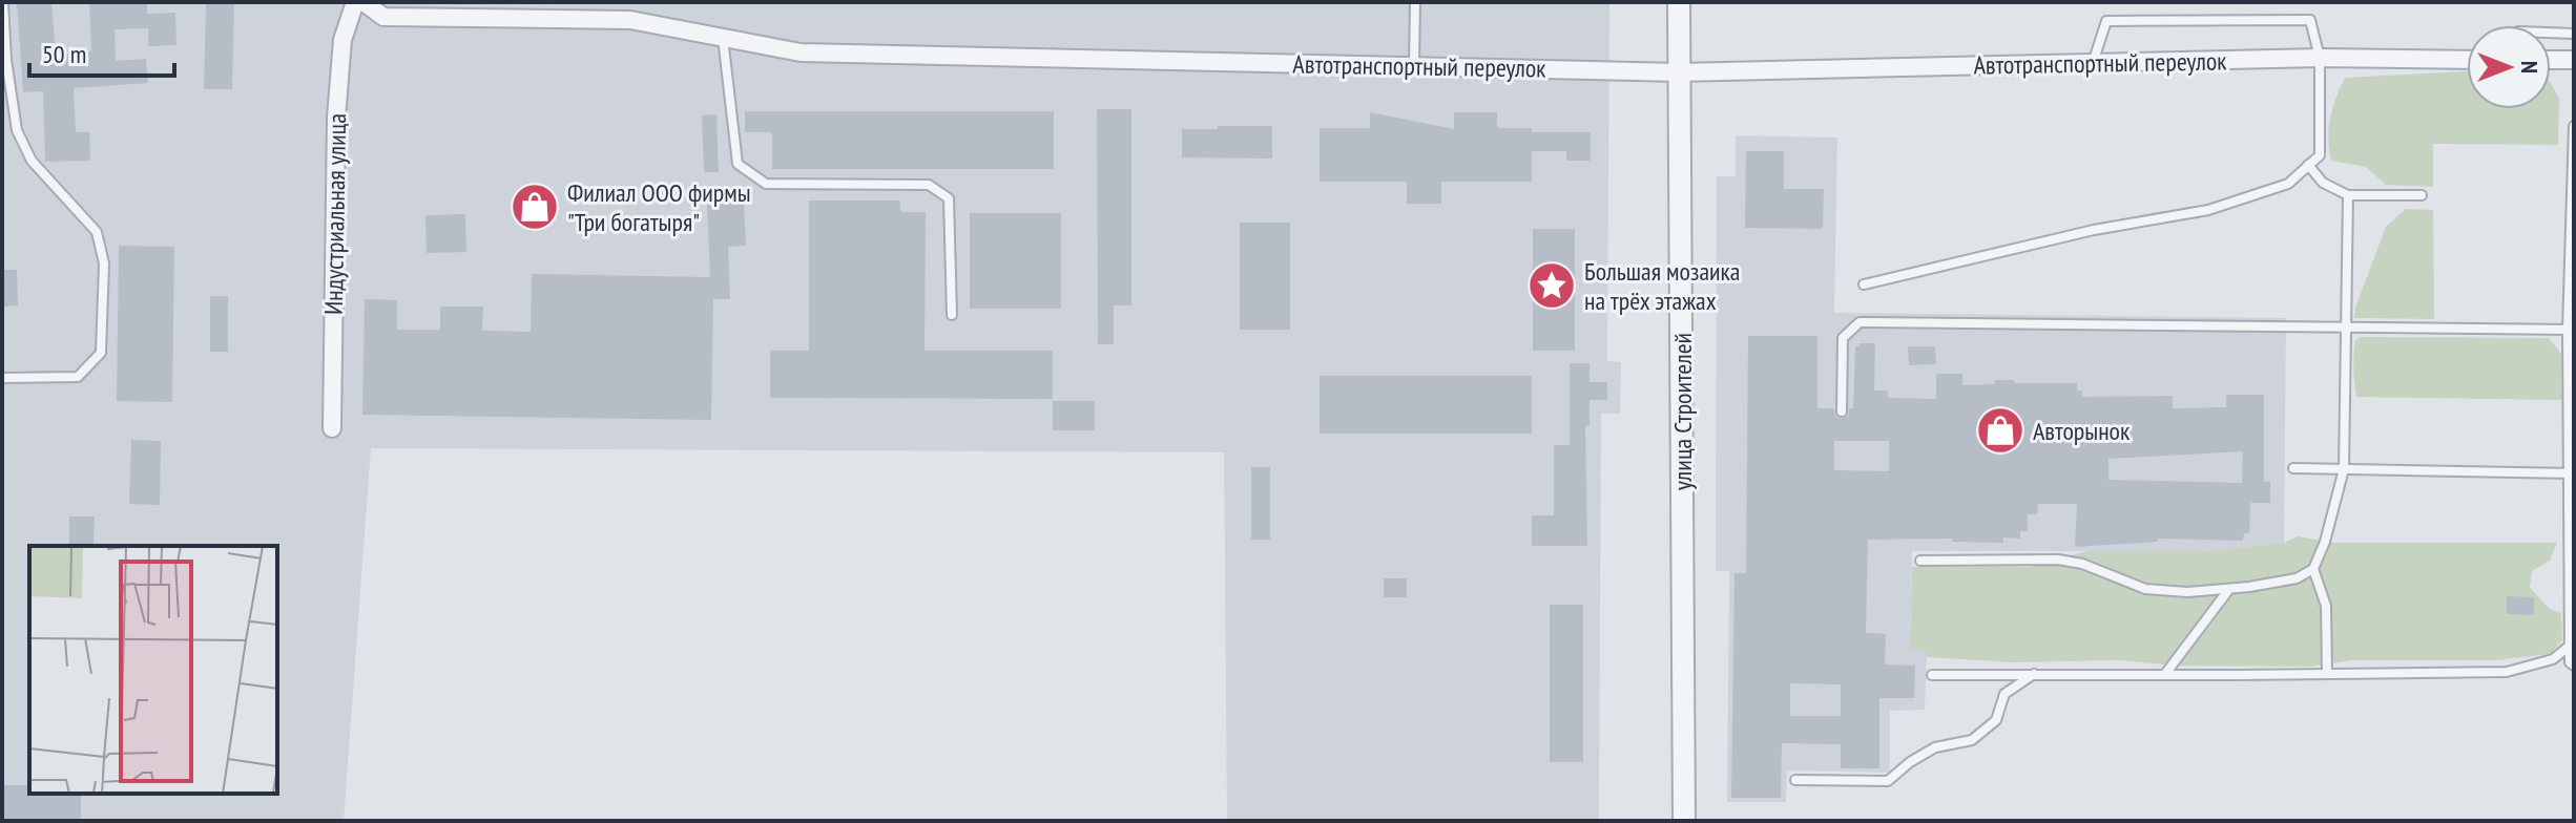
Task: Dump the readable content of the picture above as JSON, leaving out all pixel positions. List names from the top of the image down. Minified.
{"streets":{"street":["Автотранспортный переулок","Индустриальная улица","улица Строителей"]},"crossings":[["Автотранспортный переулок","улица Строителей"]],"places":{"shop":["Филиал ООО фирмы \"Три богатыря\"","Авторынок"],"place":["Большая мозаика на трёх этажах"]},"scale_bar":"50 m","north":"right"}
